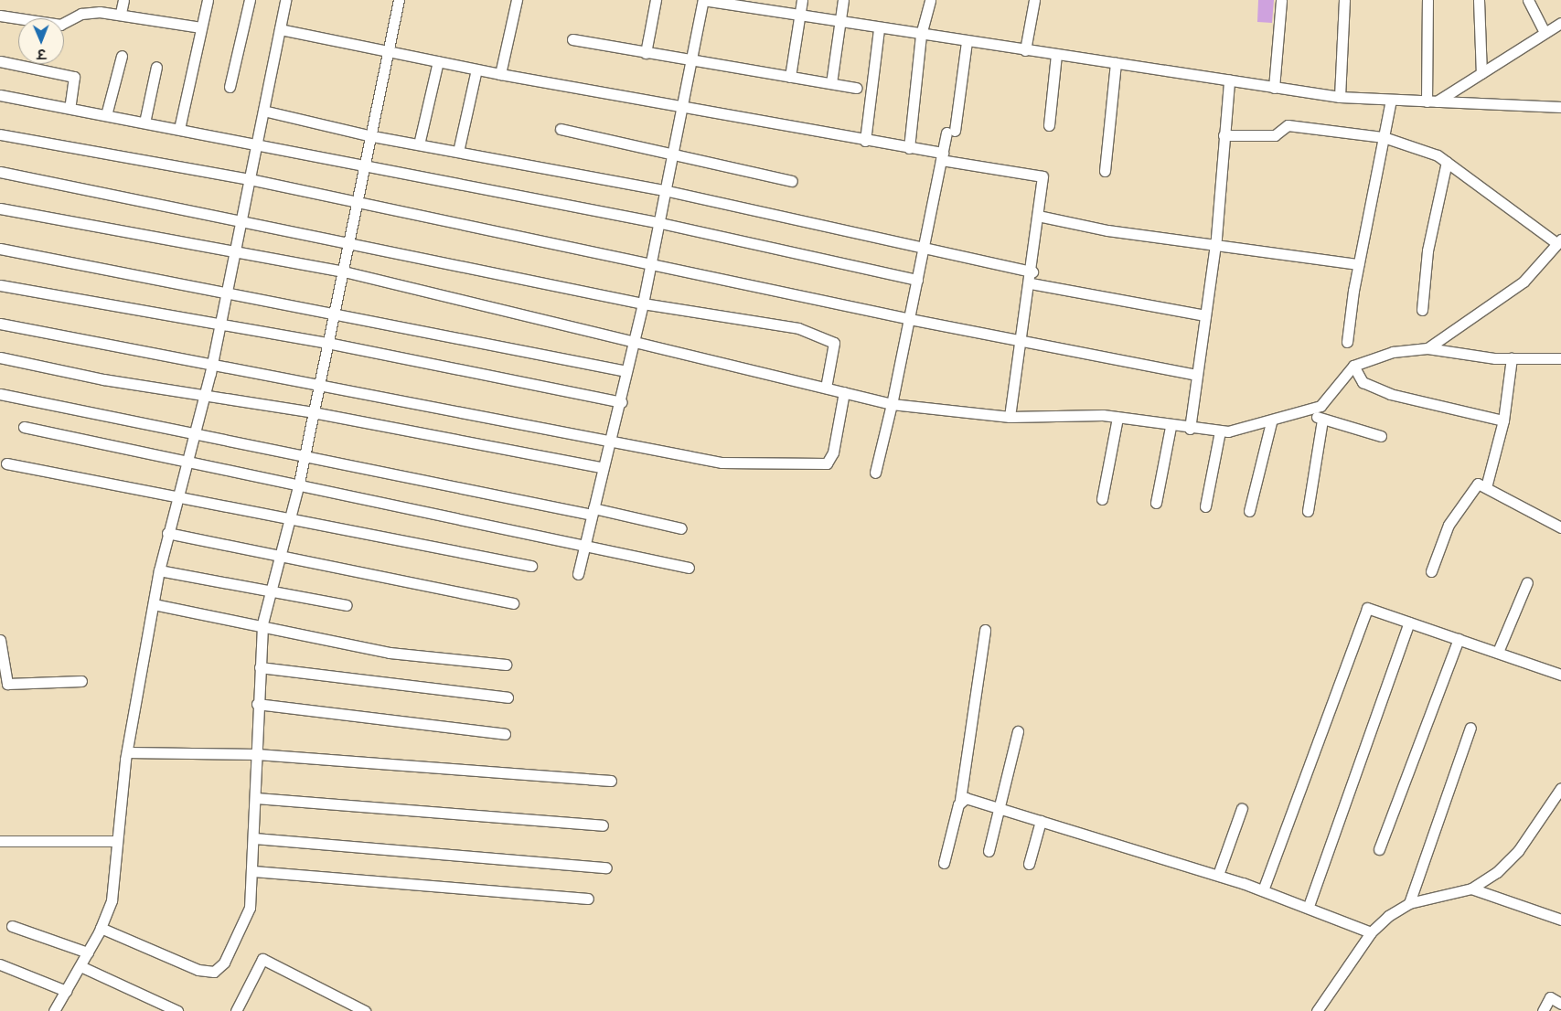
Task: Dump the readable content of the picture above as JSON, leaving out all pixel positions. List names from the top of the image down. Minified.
{"north":"bottom"}
